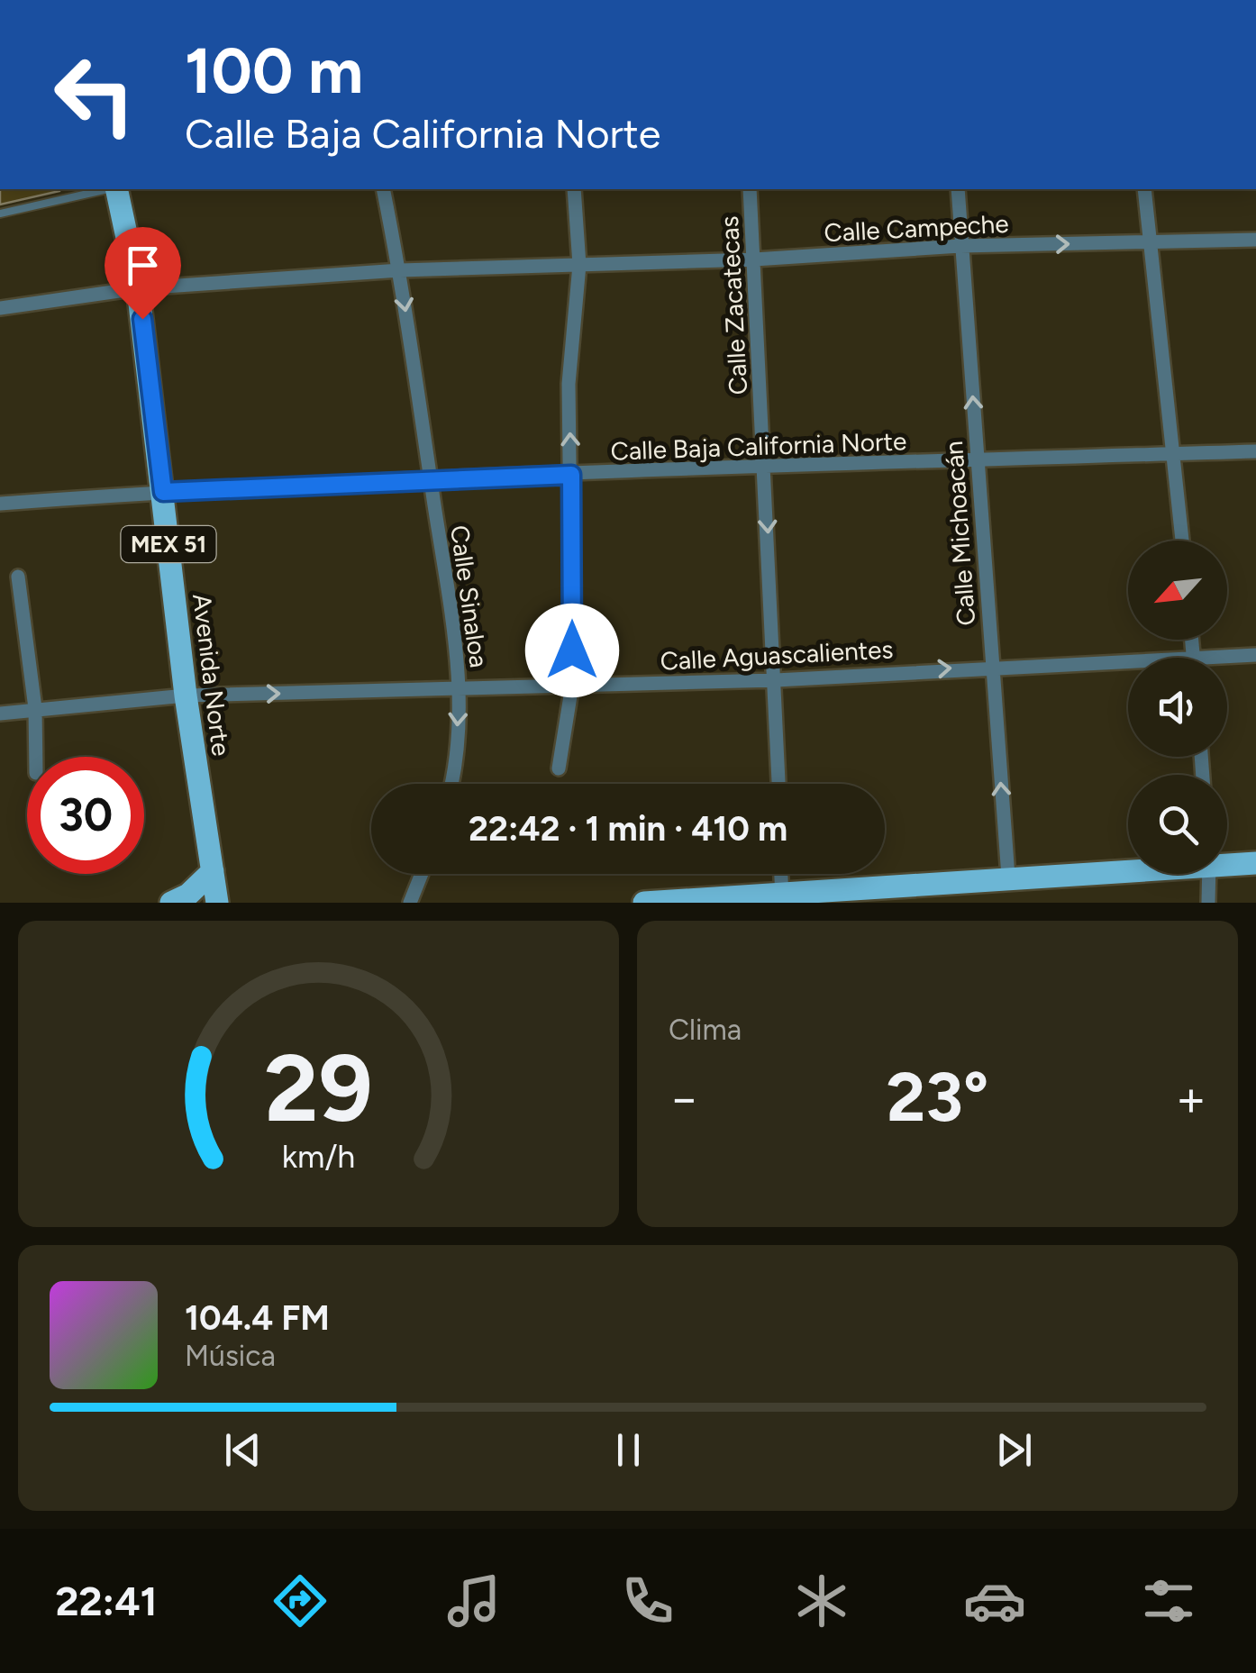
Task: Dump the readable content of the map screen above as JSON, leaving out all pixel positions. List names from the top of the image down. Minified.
{"streets":{"main road":["MEX 51","Avenida Norte"],"street":["Calle Campeche","Calle Zacatecas","Calle Baja California Norte","Calle Michoacán","Calle Sinaloa","Calle Aguascalientes"]},"crossings":[["Calle Campeche","Calle Zacatecas"],["Calle Campeche","Calle Michoacán"],["Calle Campeche","Calle Sinaloa"],["Calle Campeche","Avenida Norte"],["Calle Zacatecas","Calle Baja California Norte"],["Calle Zacatecas","Calle Aguascalientes"],["Calle Baja California Norte","Calle Michoacán"],["Calle Baja California Norte","Calle Sinaloa"],["Calle Baja California Norte","Avenida Norte"],["Calle Michoacán","Calle Aguascalientes"],["Calle Sinaloa","Calle Aguascalientes"],["Calle Aguascalientes","Avenida Norte"]],"one_way":["Calle Zacatecas","Calle Michoacán","Calle Sinaloa","Calle Aguascalientes"],"north":"bottom left","page":{"turn":["100 m","Calle Baja California Norte"],"limit":"30","trip":"22:42 · 1 min · 410 m","tile":"Clima","heat":["−","23°","+"],"song":["104.4 FM","Música"],"tabs":"22:41","gauge":["29","km/h"]}}
